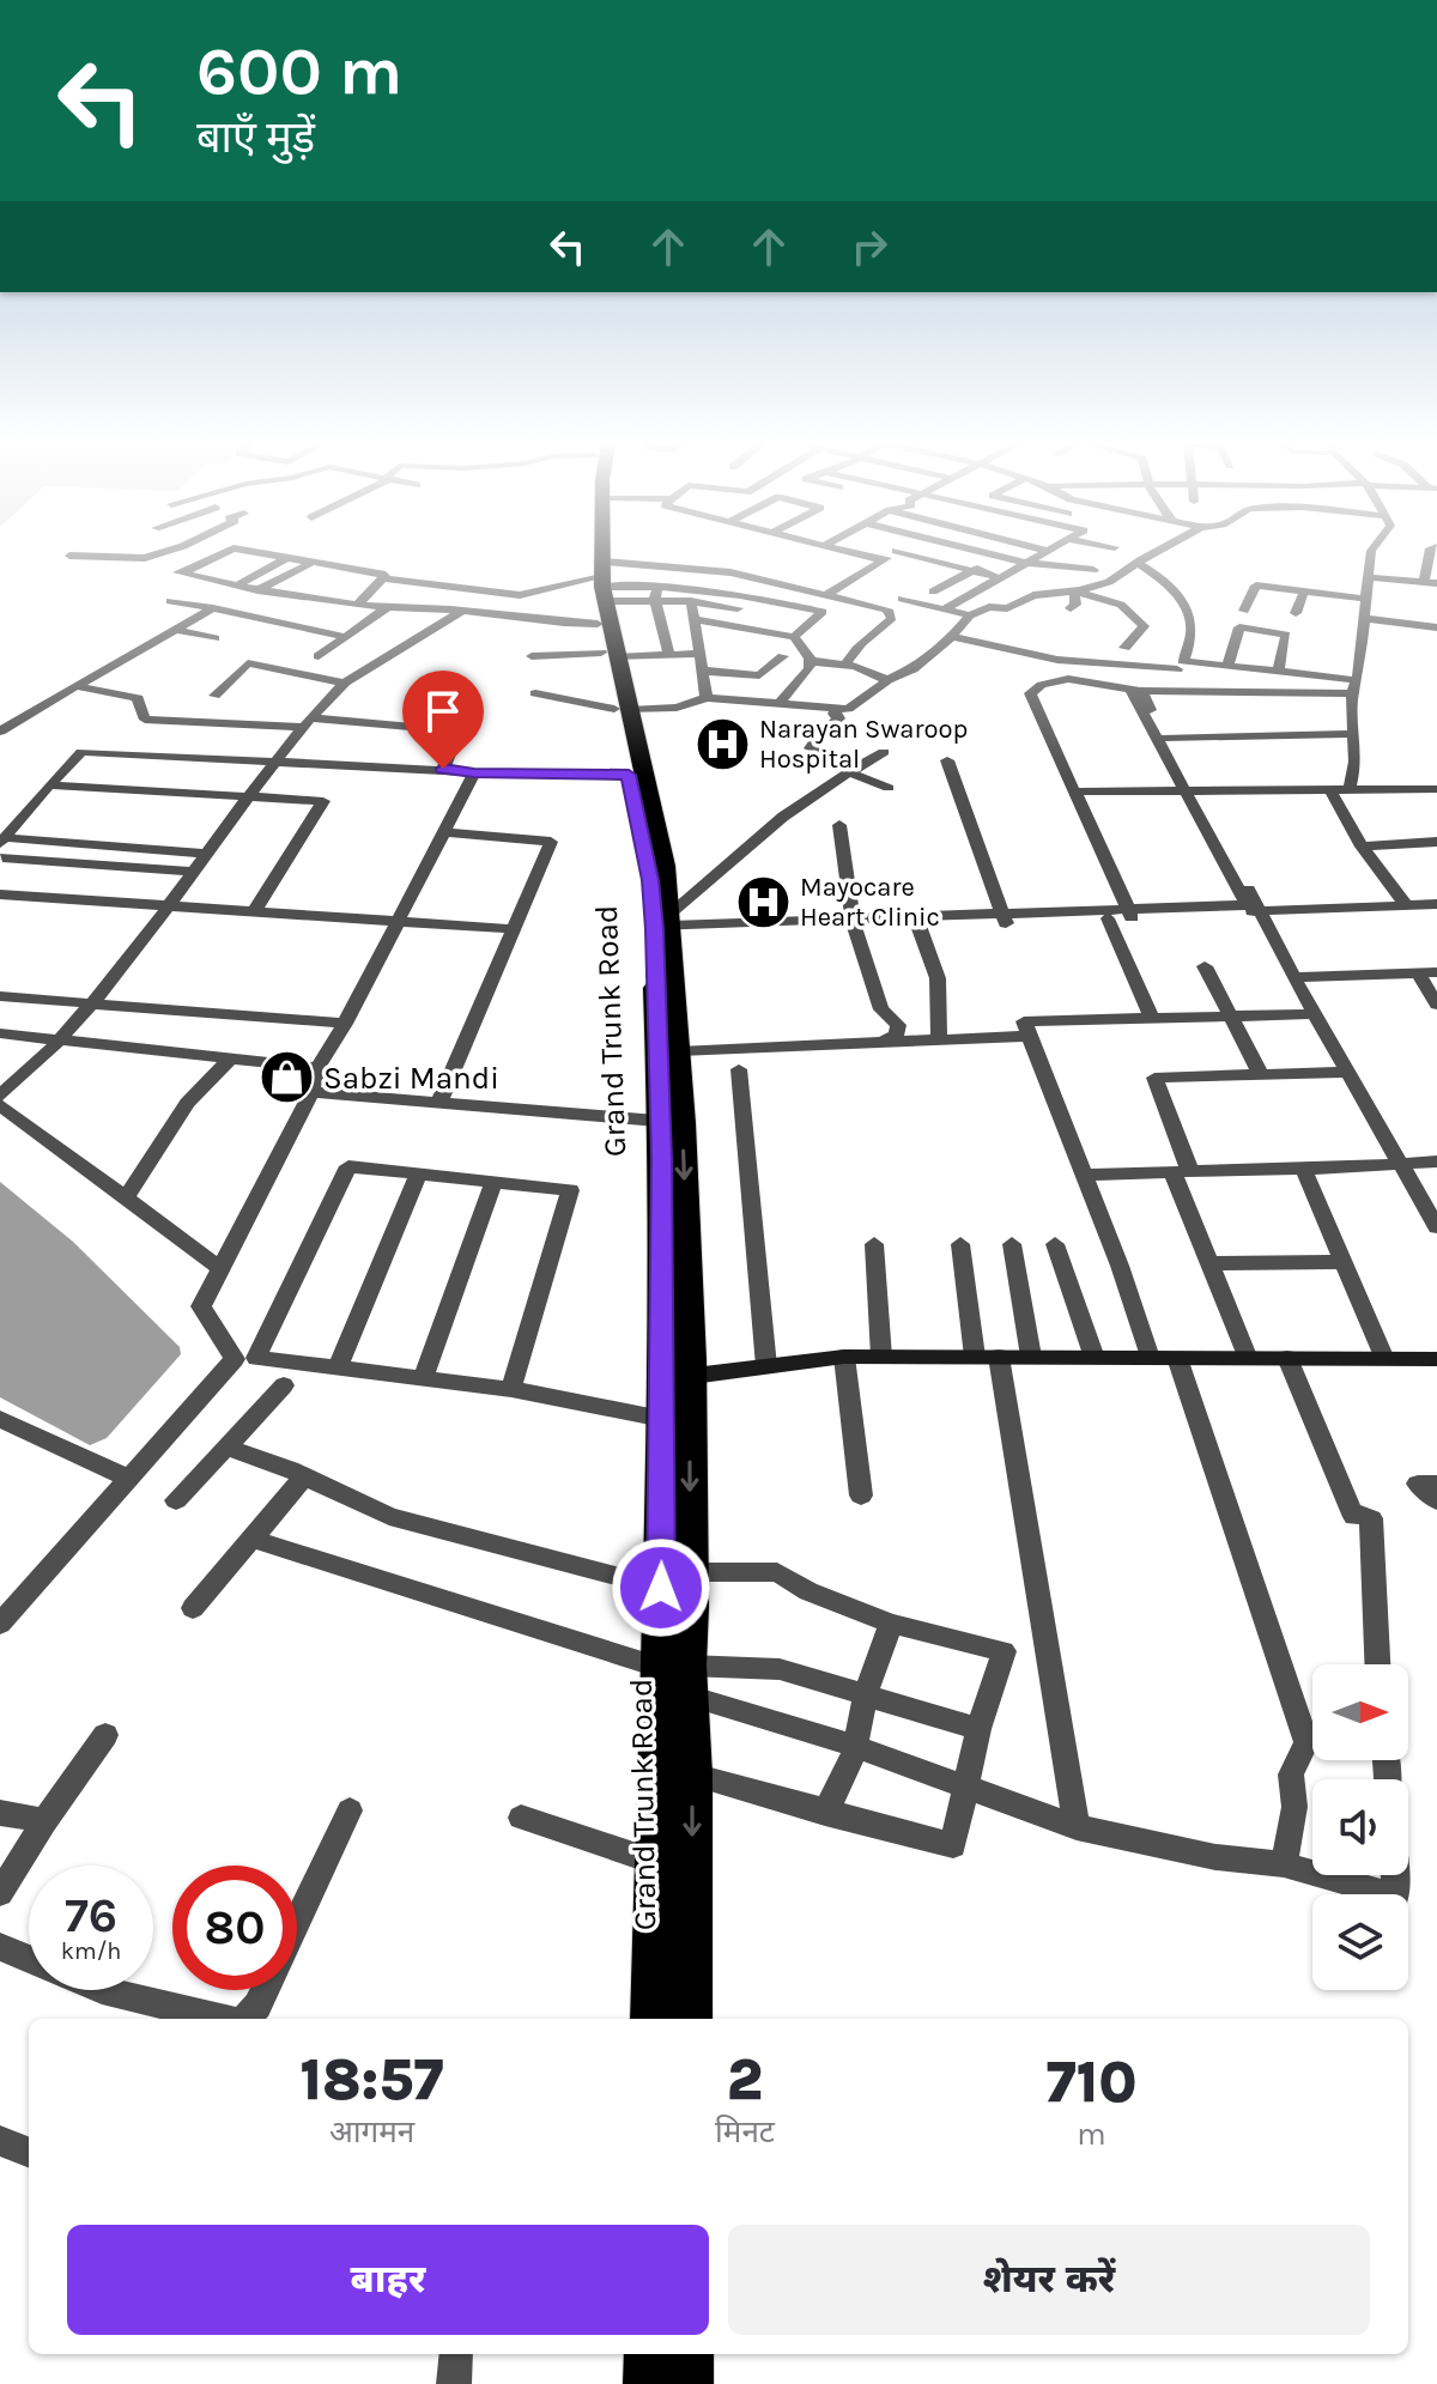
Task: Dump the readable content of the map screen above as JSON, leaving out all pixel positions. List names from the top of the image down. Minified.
{"streets":{"highway":["Grand Trunk Road"]},"places":{"hospital":["Narayan Swaroop Hospital","Mayocare Heart Clinic"],"shop":["Sabzi Mandi"]},"north":"right","page":{"turn":["600 m","बाएँ मुड़ें"],"speed":"76 km/h","limit":"80","eta":["18:57","आगमन","2","मिनट","710","m"],"buttons":["बाहर","शेयर करें"]}}
